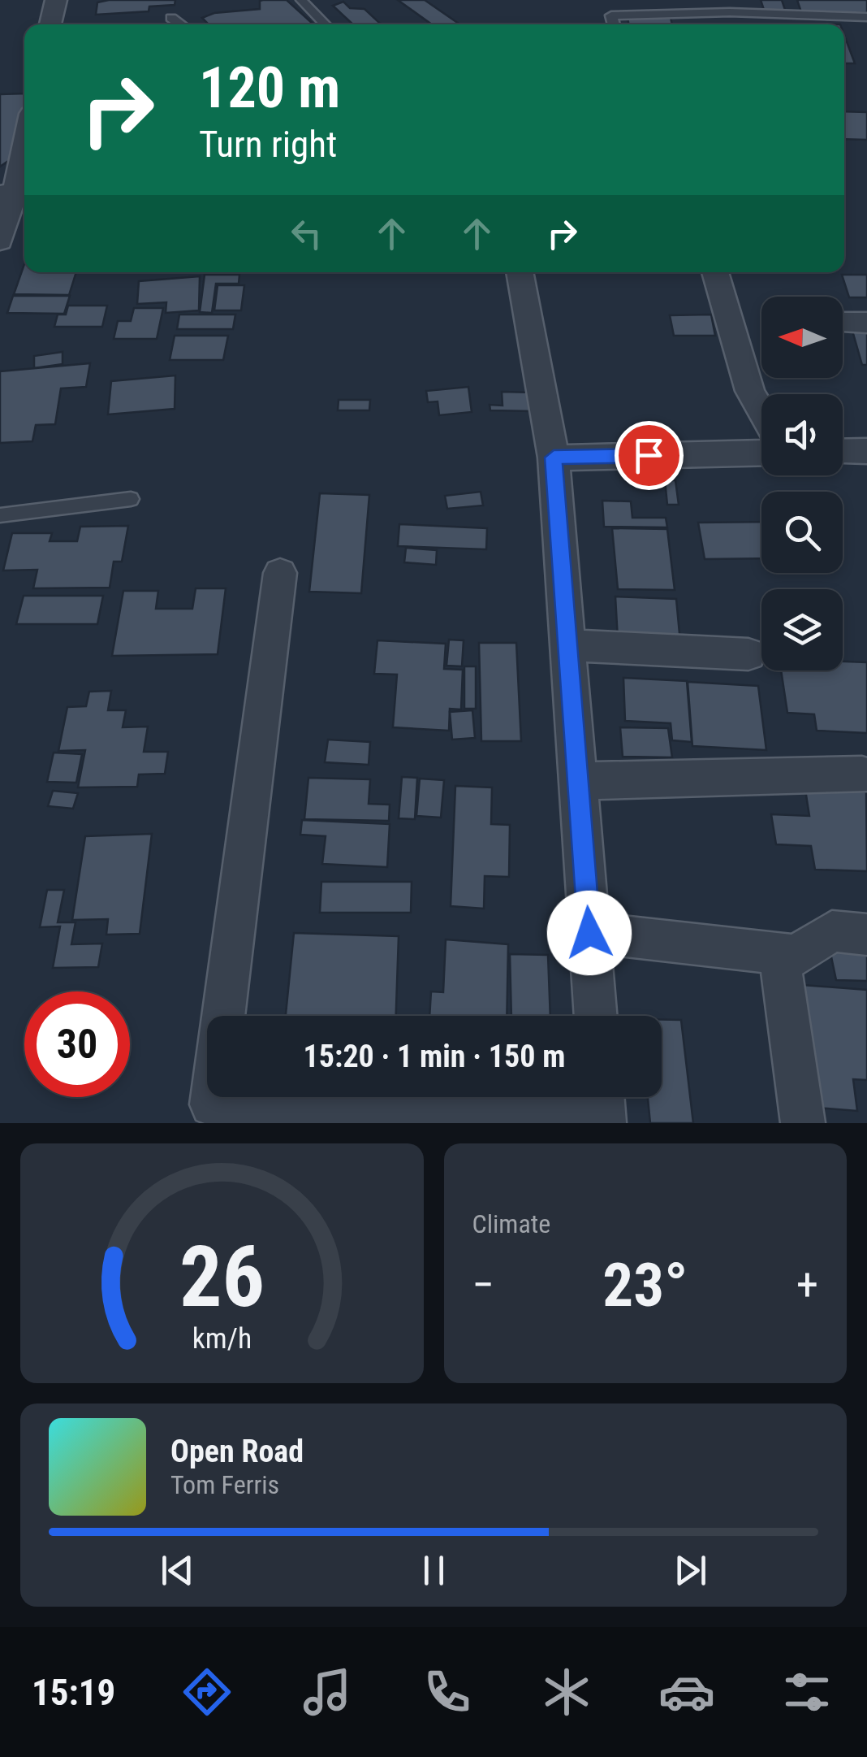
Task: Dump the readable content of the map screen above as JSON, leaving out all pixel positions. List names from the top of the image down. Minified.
{"north":"left","page":{"turn":["120 m","Turn right"],"limit":"30","trip":"15:20 · 1 min · 150 m","tile":"Climate","heat":["−","23°","+"],"song":["Open Road","Tom Ferris"],"tabs":"15:19","gauge":["26","km/h"]}}
